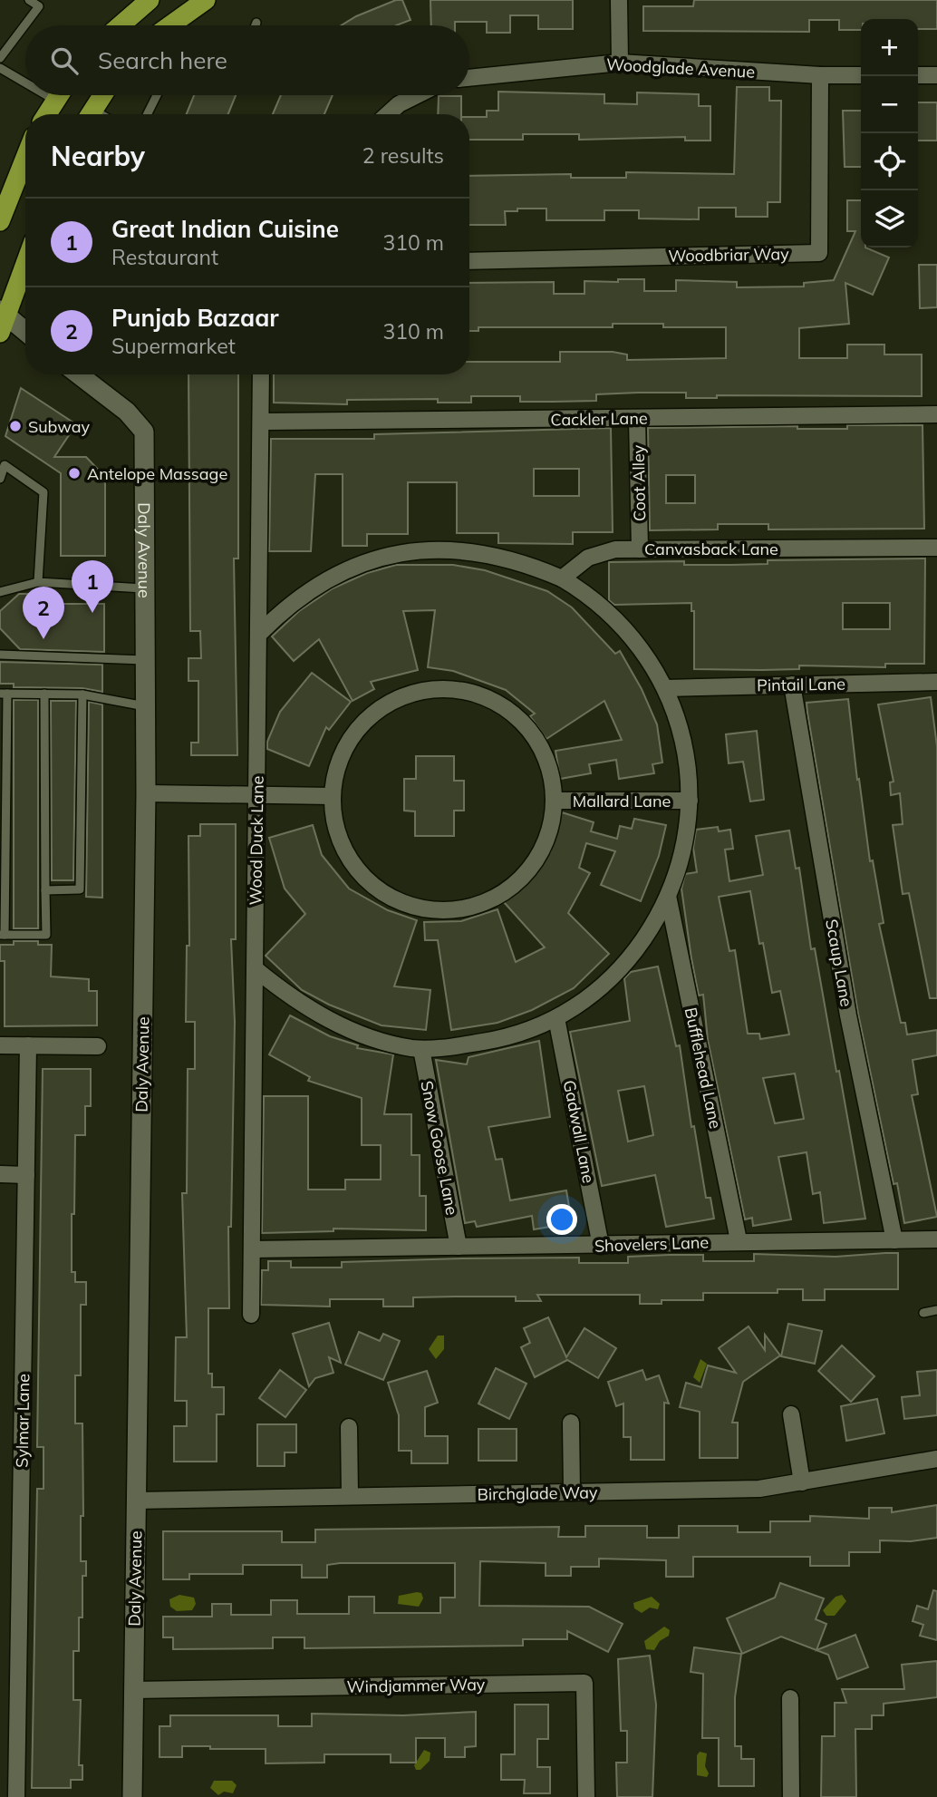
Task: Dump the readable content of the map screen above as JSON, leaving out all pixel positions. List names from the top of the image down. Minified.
{"streets":{"street":["Woodglade Avenue","Woodbriar Way","Cackler Lane","Coot Alley","Canvasback Lane","Daly Avenue","Pintail Lane","Mallard Lane","Wood Duck Lane","Scaup Lane","Bufflehead Lane","Gadwall Lane","Snow Goose Lane","Shovelers Lane","Sylmar Lane","Birchglade Way","Windjammer Way"]},"crossings":[["Woodglade Avenue","Woodbriar Way"],["Cackler Lane","Coot Alley"],["Cackler Lane","Wood Duck Lane"],["Coot Alley","Canvasback Lane"],["Daly Avenue","Birchglade Way"],["Daly Avenue","Windjammer Way"],["Pintail Lane","Scaup Lane"],["Wood Duck Lane","Shovelers Lane"],["Scaup Lane","Shovelers Lane"],["Bufflehead Lane","Shovelers Lane"],["Gadwall Lane","Shovelers Lane"],["Snow Goose Lane","Shovelers Lane"]],"places":["Subway","Antelope Massage"],"page":{"map_buttons":["+","−"],"search":"Search here","heading":["Nearby","2 results"],"list":[{"mark":"1","name":"Great Indian Cuisine","note":"Restaurant","value":"310 m"},{"mark":"2","name":"Punjab Bazaar","note":"Supermarket","value":"310 m"}],"pins":["1","2"]}}
